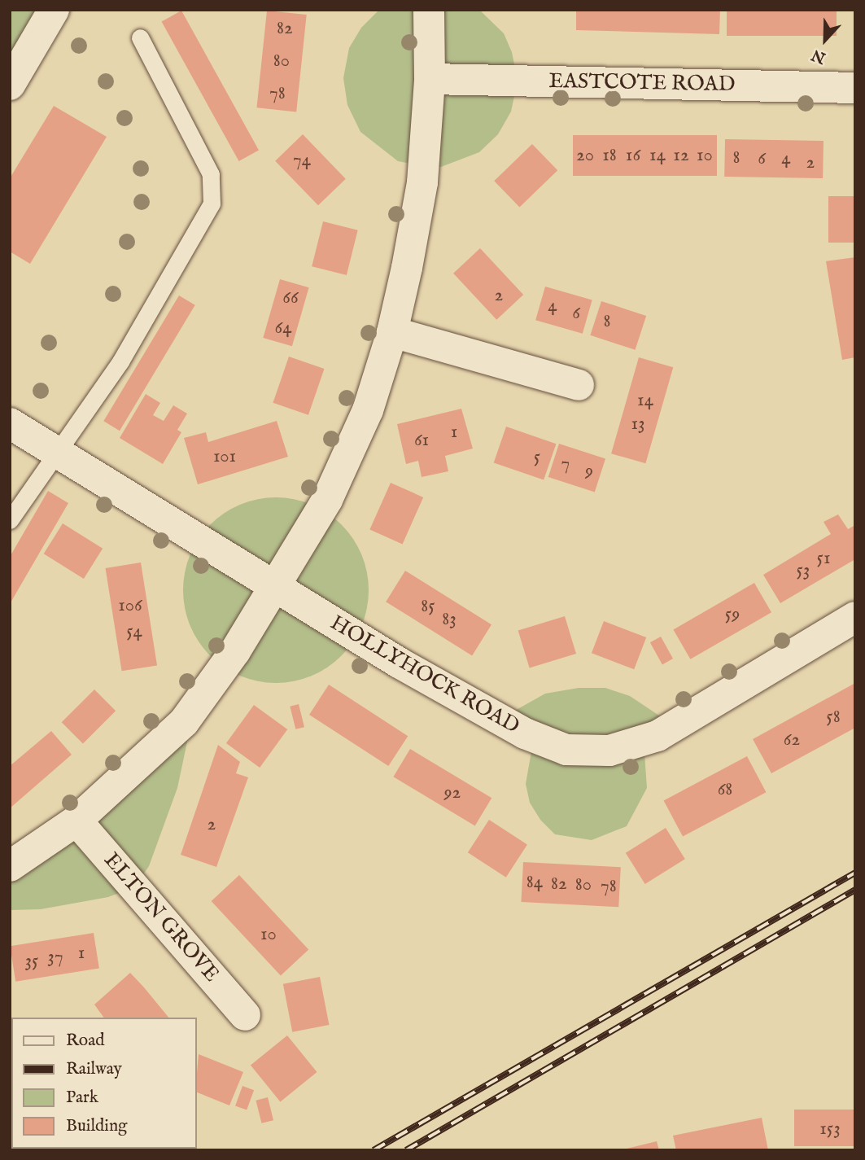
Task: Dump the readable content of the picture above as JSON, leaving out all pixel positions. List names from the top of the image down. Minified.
{"streets":{"street":["EASTCOTE ROAD","HOLLYHOCK ROAD","ELTON GROVE"]},"house_numbers":["82","80","78","20","18","16","14","12","10","8","6","4","74","2","2","66","4","6","8","64","14","13","1","61","101","5","7","9","51","53","106","85","59","83","54","58","62","68","92","2","84","82","80","78","10","1","37","35","153"],"legend":["Road","Railway","Park","Building"],"north":"bottom"}
